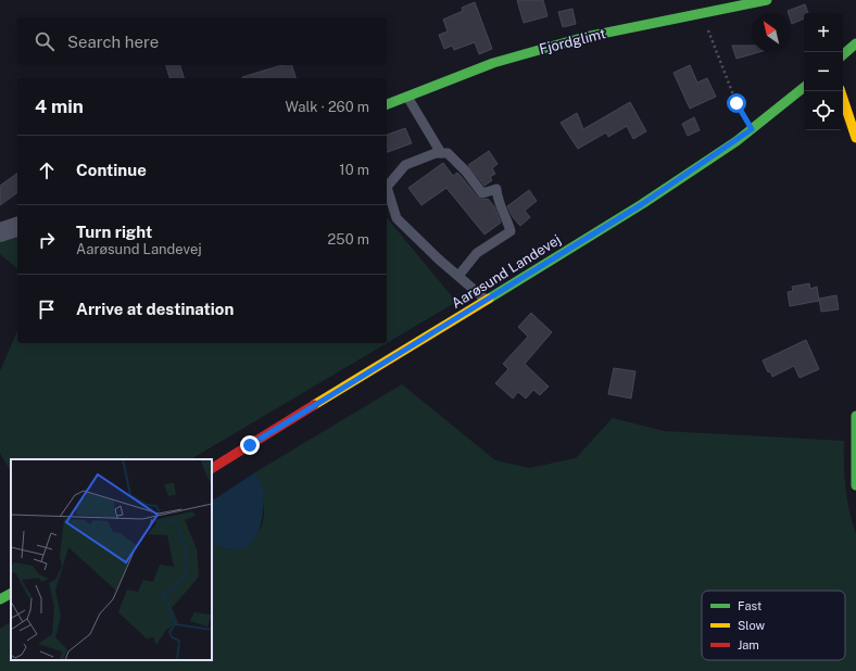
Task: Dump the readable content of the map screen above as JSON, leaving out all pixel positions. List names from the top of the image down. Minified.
{"streets":{"street":["Fjordglimt","Aarøsund Landevej"]},"legend":["Fast","Slow","Jam"],"north":"top left","page":{"map_buttons":["+","−"],"search":"Search here","heading":["4 min","Walk · 260 m"],"list":[["Continue","10 m"],["Turn right","Aarøsund Landevej","250 m"],"Arrive at destination"]}}
